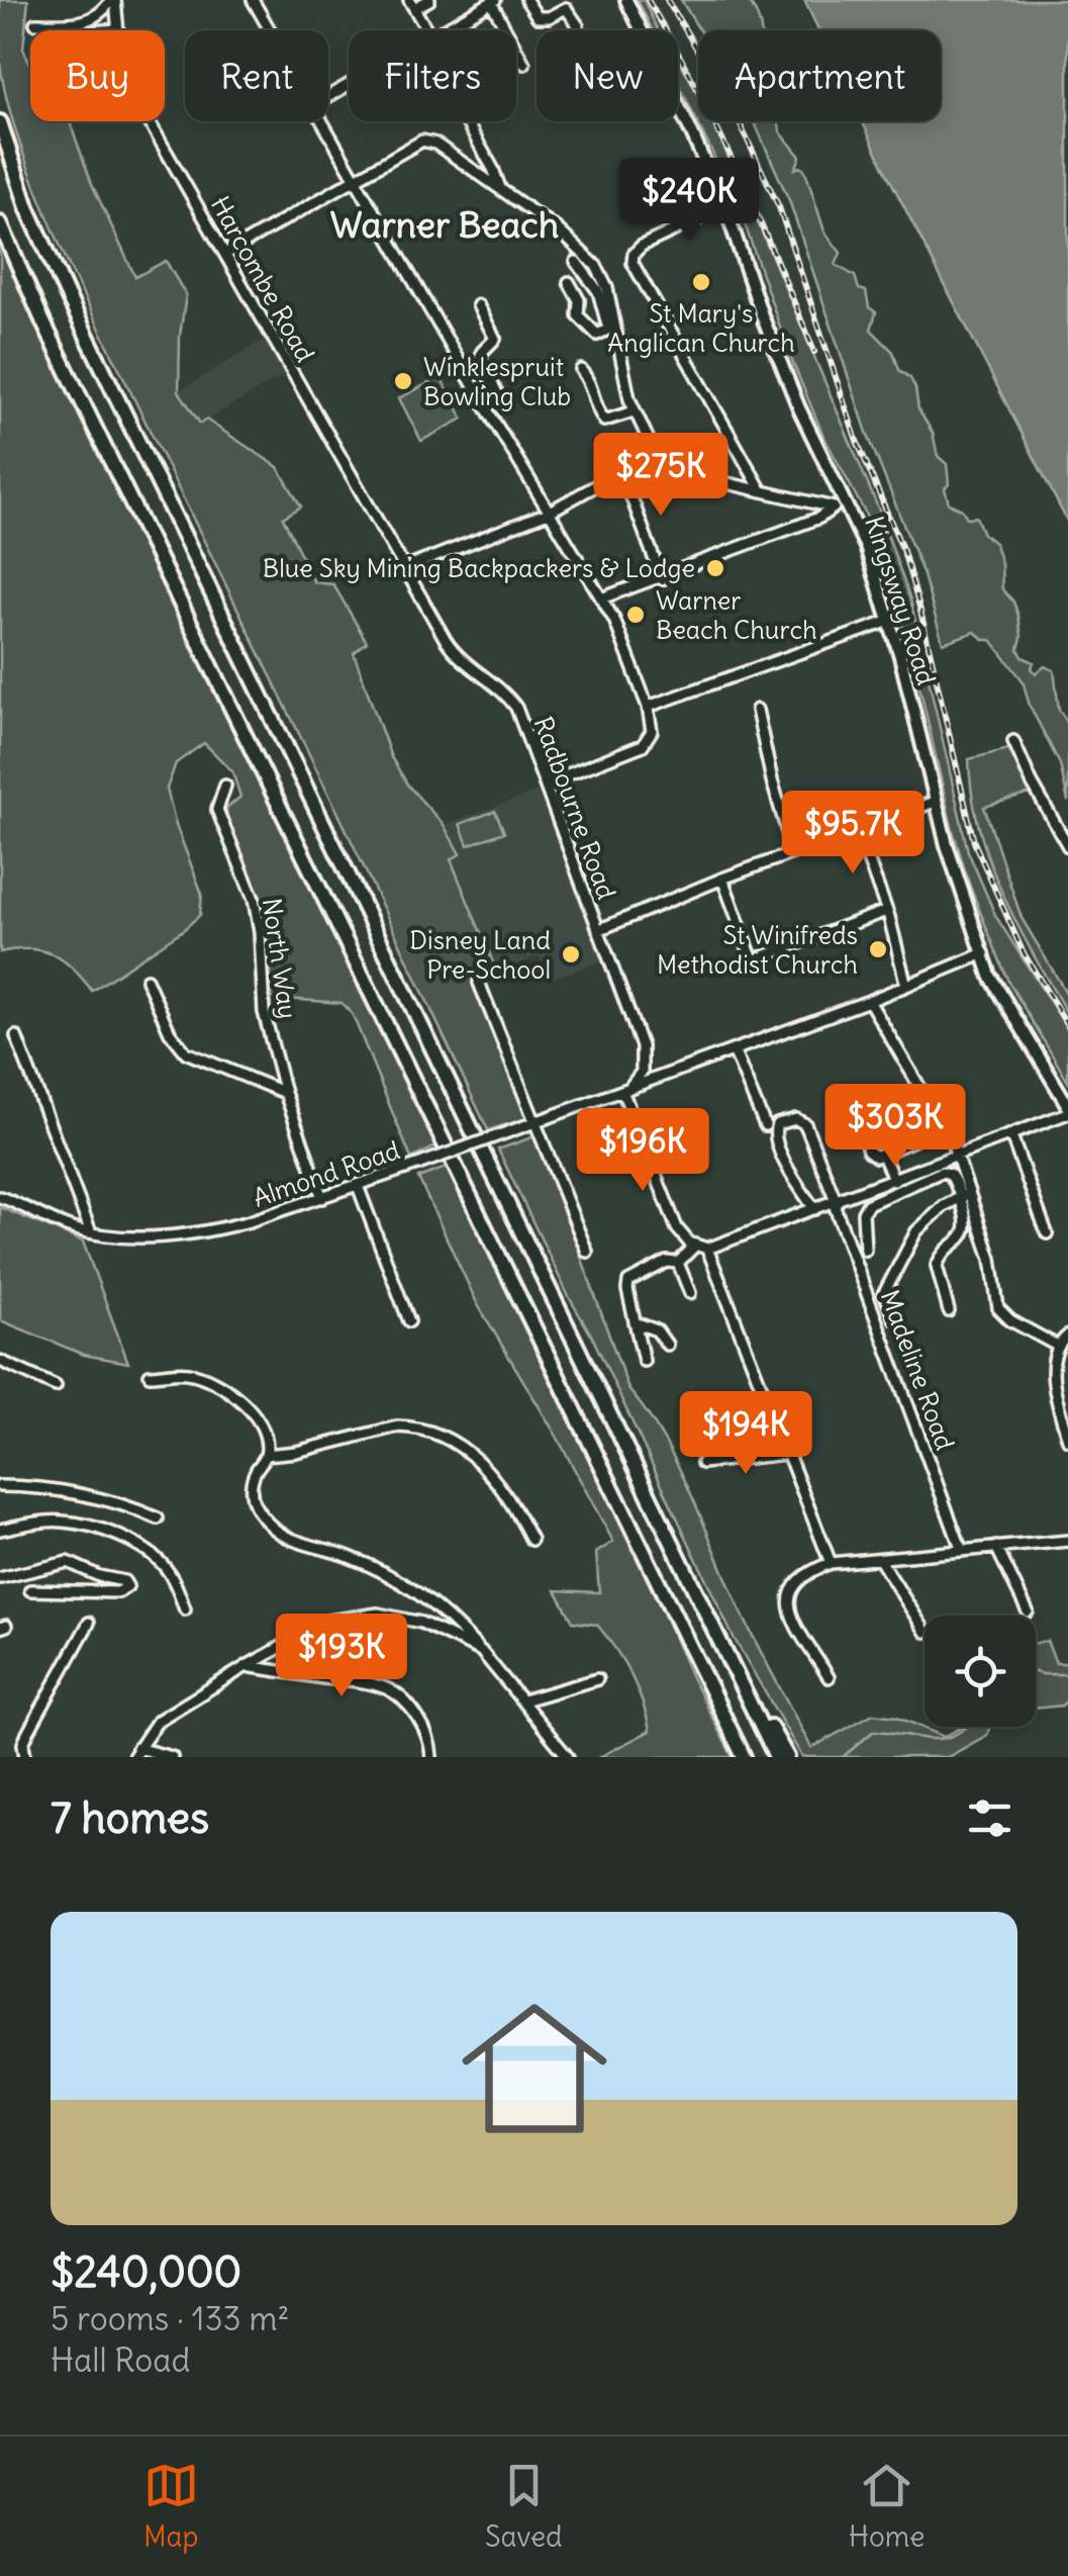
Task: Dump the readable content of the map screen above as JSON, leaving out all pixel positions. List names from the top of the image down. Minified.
{"streets":{"main road":["Kingsway Road"],"street":["Harcombe Road","Radbourne Road","North Way","Almond Road","Madeline Road"]},"crossings":[["Harcombe Road","Radbourne Road"],["Kingsway Road","Almond Road"],["North Way","Almond Road"]],"districts":["Warner Beach"],"places":["St Mary's Anglican Church","Winklespruit Bowling Club","Blue Sky Mining Backpackers & Lodge","Warner Beach Church","St Winifreds Methodist Church","Disney Land Pre-School"],"page":{"chip":["Buy","Rent","Filters","New","Apartment"],"price":["$240K","$275K","$95.7K","$303K","$196K","$194K","$193K"],"heading":"7 homes","list":[{"name":"$240,000","note":"5 rooms · 133 m² · Hall Road"}],"tabs":["Map","Saved","Home"]}}
